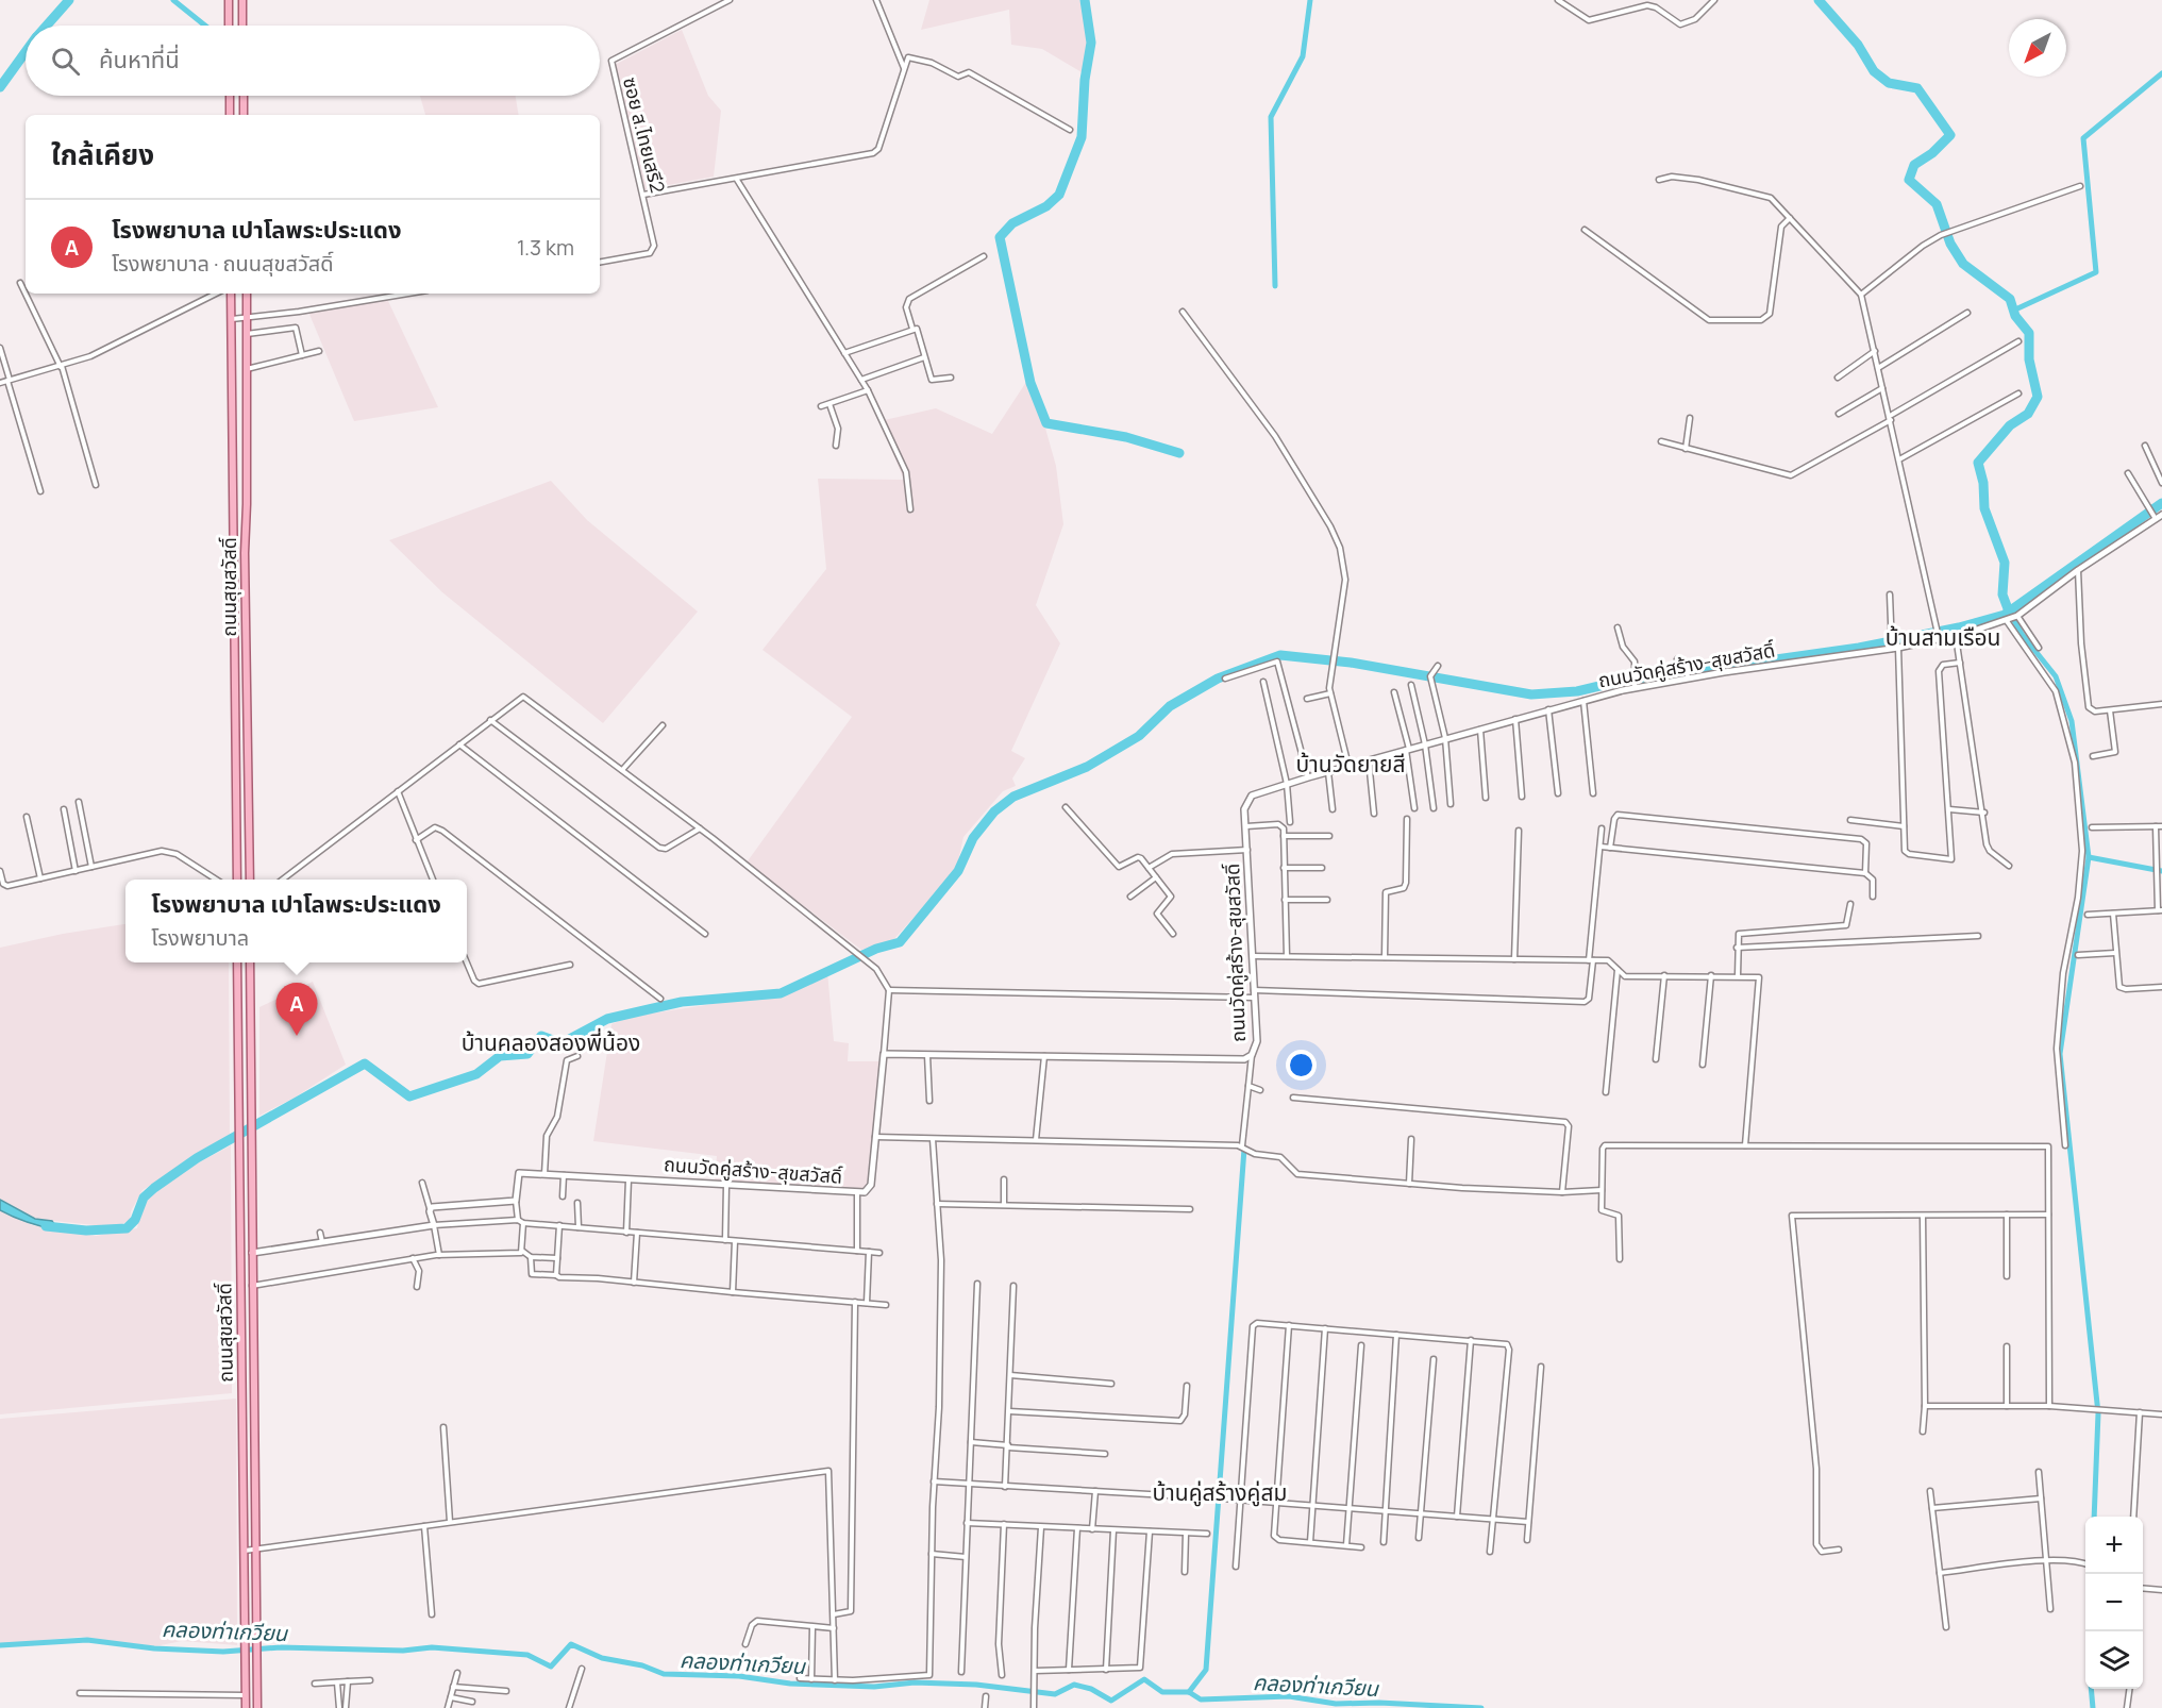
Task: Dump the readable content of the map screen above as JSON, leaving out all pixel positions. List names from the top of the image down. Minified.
{"streets":{"main road":["ถนนสุขสวัสดิ์"],"street":["ซอย ส.ไทยเสรี2","ถนนวัดคู่สร้าง-สุขสวัสดิ์"]},"districts":["บ้านสามเรือน","บ้านวัดยายสี","บ้านคลองสองพี่น้อง","บ้านคู่สร้างคู่สม"],"water":["คลองท่าเกวียน"],"north":"bottom left","page":{"search":"ค้นหาที่นี่","heading":"ใกล้เคียง","list":[{"mark":"A","name":"โรงพยาบาล เปาโลพระประแดง","note":"โรงพยาบาล · ถนนสุขสวัสดิ์","value":"1.3 km"}],"popup":["โรงพยาบาล เปาโลพระประแดง","โรงพยาบาล"],"pins":"A","map_buttons":["+","−"]}}
